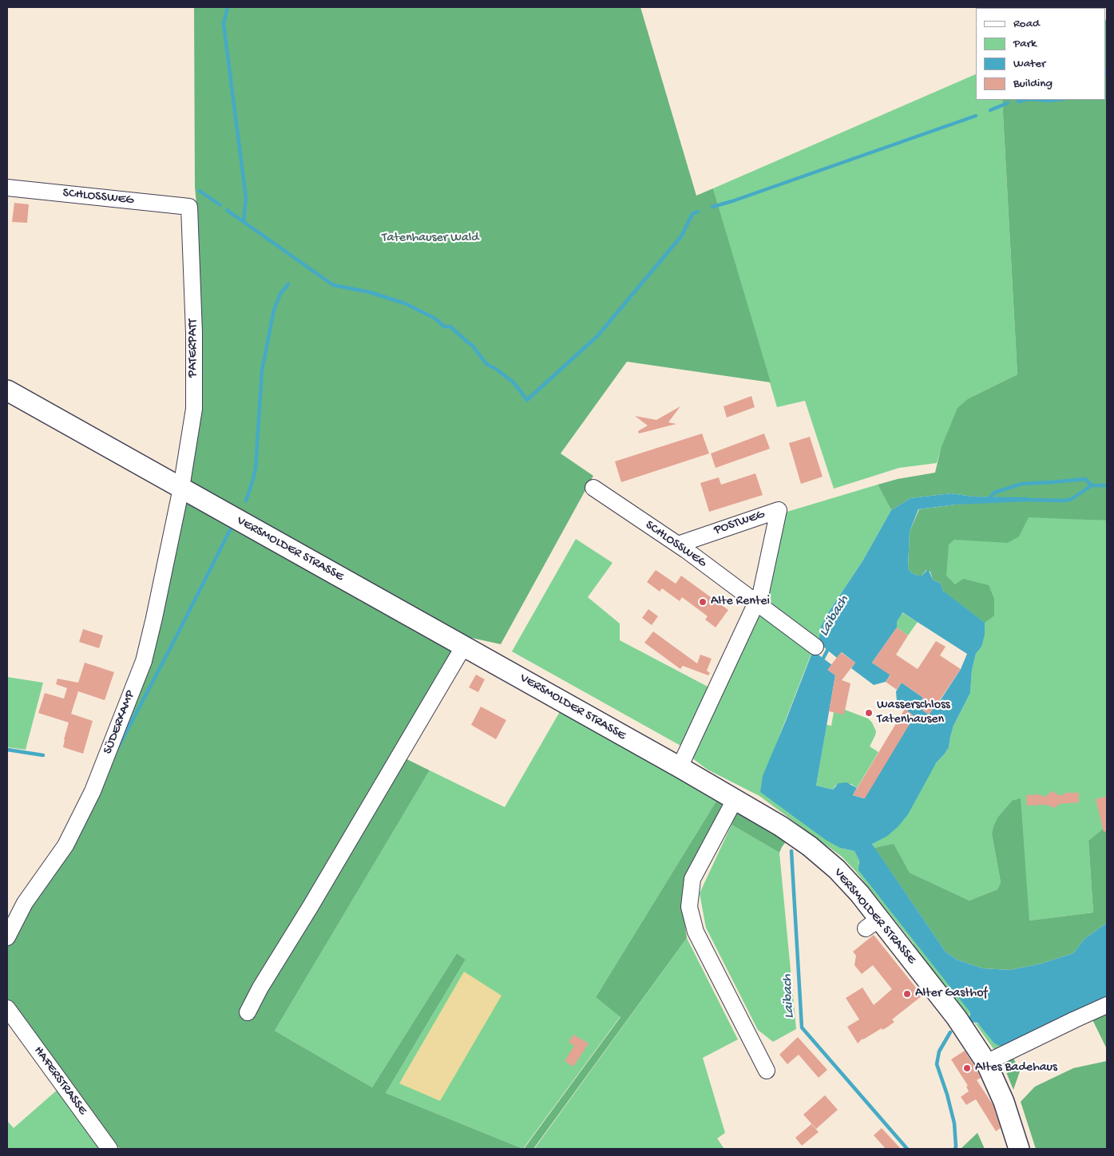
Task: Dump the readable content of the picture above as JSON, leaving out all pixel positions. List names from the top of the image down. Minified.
{"streets":{"main road":["VERSMOLDER STRASSE"],"street":["SCHLOSSWEG","PATERPATT","POSTWEG","SÜDERKAMP","HAFERSTRASSE"]},"crossings":[["SCHLOSSWEG","PATERPATT"],["SCHLOSSWEG","POSTWEG"],["PATERPATT","VERSMOLDER STRASSE"],["PATERPATT","SÜDERKAMP"],["VERSMOLDER STRASSE","SÜDERKAMP"]],"water":["Laibach"],"parks":["Tatenhauser Wald"],"places":["Alte Rentei","Wasserschloss Tatenhausen","Alter Gasthof","Altes Badehaus"],"legend":["Road","Park","Water","Building"]}
